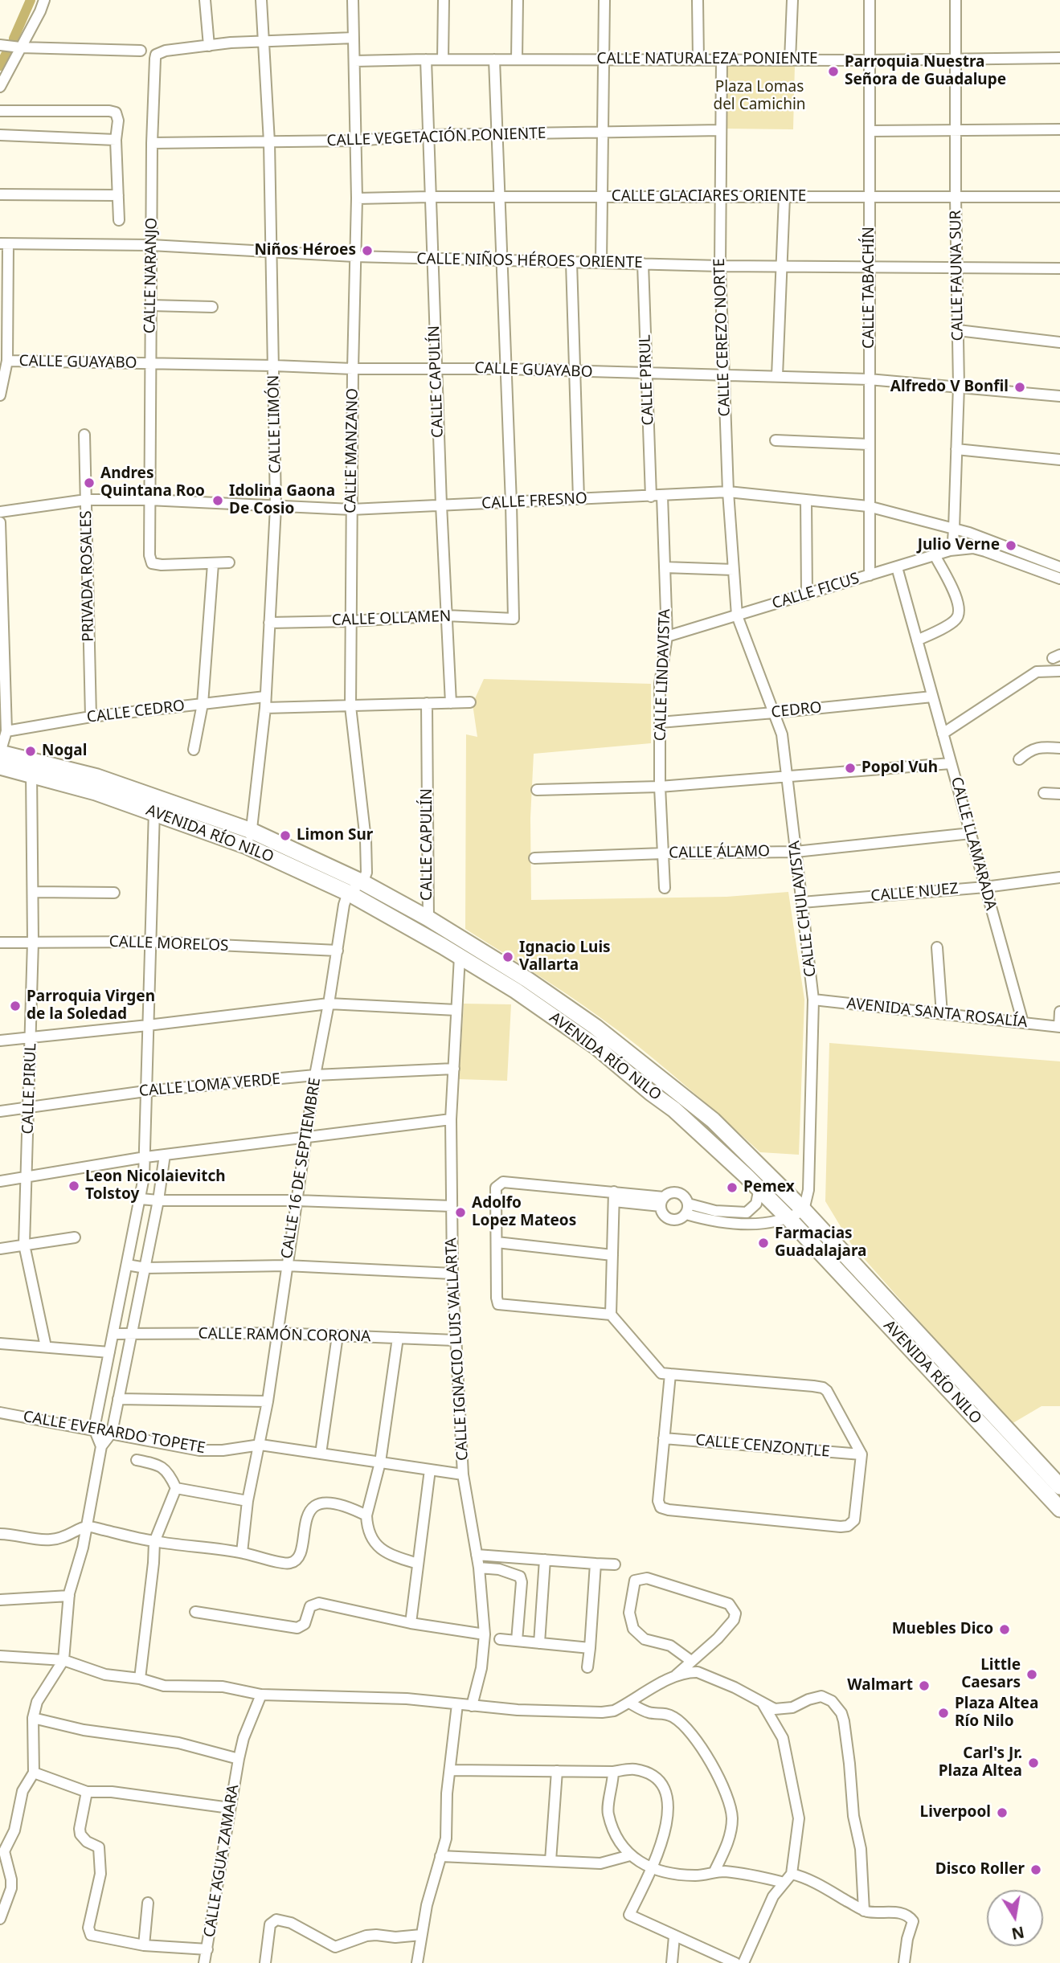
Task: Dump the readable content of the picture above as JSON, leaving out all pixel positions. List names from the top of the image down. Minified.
{"streets":{"main road":["AVENIDA RÍO NILO"],"street":["CALLE NATURALEZA PONIENTE","CALLE VEGETACIÓN PONIENTE","CALLE GLACIARES ORIENTE","CALLE NIÑOS HÉROES ORIENTE","CALLE NARANJO","CALLE FAUNA SUR","CALLE TABACHÍN","CALLE CEREZO NORTE","CALLE GUAYABO","CALLE PIRUL","CALLE CAPULÍN","CALLE LIMÓN","CALLE MANZANO","CALLE FRESNO","PRIVADA ROSALES","CALLE FICUS","CALLE OLLAMEN","CALLE LINDAVISTA","CEDRO","CALLE CEDRO","CALLE LLAMARADA","CALLE ÁLAMO","CALLE NUEZ","CALLE CHULAVISTA","CALLE MORELOS","AVENIDA SANTA ROSALÍA","CALLE LOMA VERDE","CALLE 16 DE SEPTIEMBRE","CALLE RAMÓN CORONA","CALLE IGNACIO LUIS VALLARTA","CALLE EVERARDO TOPETE","CALLE CENZONTLE","CALLE AGUA ZAMARA"]},"crossings":[["CALLE NATURALEZA PONIENTE","CALLE FAUNA SUR"],["CALLE NATURALEZA PONIENTE","CALLE TABACHÍN"],["CALLE NATURALEZA PONIENTE","CALLE CEREZO NORTE"],["CALLE NATURALEZA PONIENTE","CALLE CAPULÍN"],["CALLE NATURALEZA PONIENTE","CALLE MANZANO"],["CALLE VEGETACIÓN PONIENTE","CALLE NARANJO"],["CALLE VEGETACIÓN PONIENTE","CALLE CEREZO NORTE"],["CALLE VEGETACIÓN PONIENTE","CALLE CAPULÍN"],["CALLE VEGETACIÓN PONIENTE","CALLE LIMÓN"],["CALLE VEGETACIÓN PONIENTE","CALLE MANZANO"],["CALLE GLACIARES ORIENTE","CALLE FAUNA SUR"],["CALLE GLACIARES ORIENTE","CALLE TABACHÍN"],["CALLE GLACIARES ORIENTE","CALLE CEREZO NORTE"],["CALLE GLACIARES ORIENTE","CALLE CAPULÍN"],["CALLE GLACIARES ORIENTE","CALLE MANZANO"],["CALLE NIÑOS HÉROES ORIENTE","CALLE NARANJO"],["CALLE NIÑOS HÉROES ORIENTE","CALLE FAUNA SUR"],["CALLE NIÑOS HÉROES ORIENTE","CALLE TABACHÍN"],["CALLE NIÑOS HÉROES ORIENTE","CALLE CEREZO NORTE"],["CALLE NIÑOS HÉROES ORIENTE","CALLE PIRUL"],["CALLE NIÑOS HÉROES ORIENTE","CALLE CAPULÍN"],["CALLE NIÑOS HÉROES ORIENTE","CALLE LIMÓN"],["CALLE NIÑOS HÉROES ORIENTE","CALLE MANZANO"],["CALLE NARANJO","CALLE GUAYABO"],["CALLE NARANJO","CALLE FRESNO"],["CALLE FAUNA SUR","CALLE GUAYABO"],["CALLE FAUNA SUR","CALLE FRESNO"],["CALLE FAUNA SUR","CALLE FICUS"],["CALLE TABACHÍN","CALLE GUAYABO"],["CALLE TABACHÍN","CALLE FRESNO"],["CALLE TABACHÍN","CALLE FICUS"],["CALLE CEREZO NORTE","CALLE GUAYABO"],["CALLE CEREZO NORTE","CALLE FRESNO"],["CALLE CEREZO NORTE","CALLE FICUS"],["CALLE CEREZO NORTE","CALLE CHULAVISTA"],["CALLE GUAYABO","CALLE PIRUL"],["CALLE GUAYABO","CALLE CAPULÍN"],["CALLE GUAYABO","CALLE LIMÓN"],["CALLE GUAYABO","CALLE MANZANO"],["CALLE PIRUL","CALLE FRESNO"],["CALLE PIRUL","AVENIDA RÍO NILO"],["CALLE PIRUL","CALLE MORELOS"],["CALLE PIRUL","CALLE LOMA VERDE"],["CALLE CAPULÍN","CALLE FRESNO"],["CALLE CAPULÍN","CALLE OLLAMEN"],["CALLE CAPULÍN","AVENIDA RÍO NILO"],["CALLE LIMÓN","CALLE FRESNO"],["CALLE LIMÓN","CALLE OLLAMEN"],["CALLE LIMÓN","CALLE CEDRO"],["CALLE LIMÓN","AVENIDA RÍO NILO"],["CALLE MANZANO","CALLE FRESNO"],["CALLE MANZANO","CALLE OLLAMEN"],["CALLE MANZANO","AVENIDA RÍO NILO"],["CALLE FRESNO","PRIVADA ROSALES"],["CALLE FRESNO","CALLE OLLAMEN"],["CALLE FRESNO","CALLE LINDAVISTA"],["PRIVADA ROSALES","CALLE CEDRO"],["CALLE FICUS","CALLE LINDAVISTA"],["CALLE FICUS","CALLE LLAMARADA"],["CALLE FICUS","CALLE CHULAVISTA"],["CALLE LINDAVISTA","CEDRO"],["CALLE LINDAVISTA","CALLE ÁLAMO"],["CEDRO","CALLE LLAMARADA"],["CEDRO","CALLE CHULAVISTA"],["AVENIDA RÍO NILO","CALLE CHULAVISTA"],["AVENIDA RÍO NILO","CALLE 16 DE SEPTIEMBRE"],["AVENIDA RÍO NILO","CALLE IGNACIO LUIS VALLARTA"],["CALLE LLAMARADA","CALLE ÁLAMO"],["CALLE LLAMARADA","CALLE NUEZ"],["CALLE LLAMARADA","AVENIDA SANTA ROSALÍA"],["CALLE ÁLAMO","CALLE CHULAVISTA"],["CALLE NUEZ","CALLE CHULAVISTA"],["CALLE CHULAVISTA","AVENIDA SANTA ROSALÍA"],["CALLE MORELOS","CALLE 16 DE SEPTIEMBRE"],["CALLE LOMA VERDE","CALLE 16 DE SEPTIEMBRE"],["CALLE LOMA VERDE","CALLE IGNACIO LUIS VALLARTA"],["CALLE 16 DE SEPTIEMBRE","CALLE RAMÓN CORONA"],["CALLE 16 DE SEPTIEMBRE","CALLE EVERARDO TOPETE"],["CALLE RAMÓN CORONA","CALLE IGNACIO LUIS VALLARTA"],["CALLE IGNACIO LUIS VALLARTA","CALLE EVERARDO TOPETE"]],"parks":["Plaza Lomas del Camichin"],"places":["Parroquia Nuestra Señora de Guadalupe","Niños Héroes","Alfredo V Bonfil","Andres Quintana Roo","Idolina Gaona De Cosio","Julio Verne","Nogal","Popol Vuh","Limon Sur","Ignacio Luis Vallarta","Parroquia Virgen de la Soledad","Leon Nicolaievitch Tolstoy","Pemex","Adolfo Lopez Mateos","Farmacias Guadalajara","Muebles Dico","Little Caesars","Walmart","Plaza Altea Río Nilo","Carl's Jr. Plaza Altea","Liverpool","Disco Roller"],"north":"bottom"}
